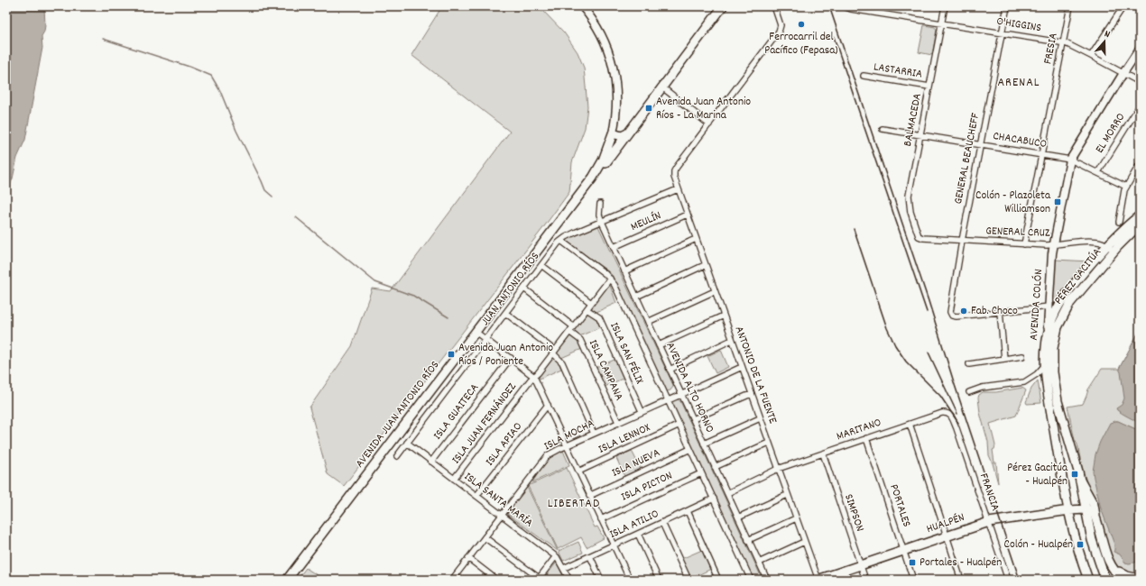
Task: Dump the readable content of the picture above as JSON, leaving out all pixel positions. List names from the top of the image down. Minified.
{"streets":{"main road":["PÉREZ GACITÚA","AVENIDA COLÓN","AVENIDA JUAN ANTONIO RÍOS","HUALPÉN"],"street":["O'HIGGINS","FRESIA","LASTARRIA","BALMACEDA","EL MORRO","CHACABUCO","GENERAL BEAUCHEFF","MEULÍN","GENERAL CRUZ","JUAN ANTONIO RÍOS","ISLA SAN FÉLIX","ISLA CAMPANA","ANTONIO DE LA FUENTE","AVENIDA ALTO HORNO","ISLA GUAITECA","ISLA JUAN FERNÁNDEZ","MARITANO","ISLA MOCHA","ISLA LENNOX","ISLA APIAO","ISLA NUEVA","ISLA PICTON","FRANCIA","ISLA SANTA MARÍA","PORTALES","SIMPSON","ISLA ATILIO"]},"crossings":[["O'HIGGINS","FRESIA"],["O'HIGGINS","BALMACEDA"],["O'HIGGINS","GENERAL BEAUCHEFF"],["O'HIGGINS","AVENIDA COLÓN"],["FRESIA","CHACABUCO"],["FRESIA","GENERAL CRUZ"],["LASTARRIA","BALMACEDA"],["BALMACEDA","CHACABUCO"],["BALMACEDA","GENERAL CRUZ"],["EL MORRO","CHACABUCO"],["CHACABUCO","GENERAL BEAUCHEFF"],["CHACABUCO","AVENIDA COLÓN"],["GENERAL BEAUCHEFF","GENERAL CRUZ"],["MEULÍN","ANTONIO DE LA FUENTE"],["MEULÍN","AVENIDA ALTO HORNO"],["GENERAL CRUZ","PÉREZ GACITÚA"],["GENERAL CRUZ","AVENIDA COLÓN"],["PÉREZ GACITÚA","AVENIDA COLÓN"],["JUAN ANTONIO RÍOS","ANTONIO DE LA FUENTE"],["JUAN ANTONIO RÍOS","AVENIDA ALTO HORNO"],["JUAN ANTONIO RÍOS","ISLA SANTA MARÍA"],["AVENIDA COLÓN","HUALPÉN"],["ISLA SAN FÉLIX","ISLA JUAN FERNÁNDEZ"],["ISLA SAN FÉLIX","ISLA MOCHA"],["ISLA CAMPANA","ISLA JUAN FERNÁNDEZ"],["ISLA CAMPANA","ISLA MOCHA"],["ANTONIO DE LA FUENTE","MARITANO"],["ANTONIO DE LA FUENTE","ISLA MOCHA"],["ANTONIO DE LA FUENTE","HUALPÉN"],["AVENIDA ALTO HORNO","ISLA MOCHA"],["ISLA GUAITECA","ISLA SANTA MARÍA"],["ISLA JUAN FERNÁNDEZ","ISLA SANTA MARÍA"],["MARITANO","FRANCIA"],["MARITANO","PORTALES"],["MARITANO","SIMPSON"],["ISLA MOCHA","ISLA SANTA MARÍA"],["ISLA APIAO","ISLA SANTA MARÍA"],["FRANCIA","HUALPÉN"],["ISLA SANTA MARÍA","ISLA ATILIO"],["PORTALES","HUALPÉN"],["SIMPSON","HUALPÉN"]],"districts":["ARENAL","LIBERTAD"],"places":{"other":["Ferrocarril del Pacífico (Fepasa)","Fab. Choco"],"transit":["Avenida Juan Antonio Ríos - La Marina","Colón - Plazoleta Williamson","Avenida Juan Antonio Ríos / Poniente","Pérez Gacitúa - Hualpén","Colón - Hualpén","Portales - Hualpén"]},"north":"top"}
